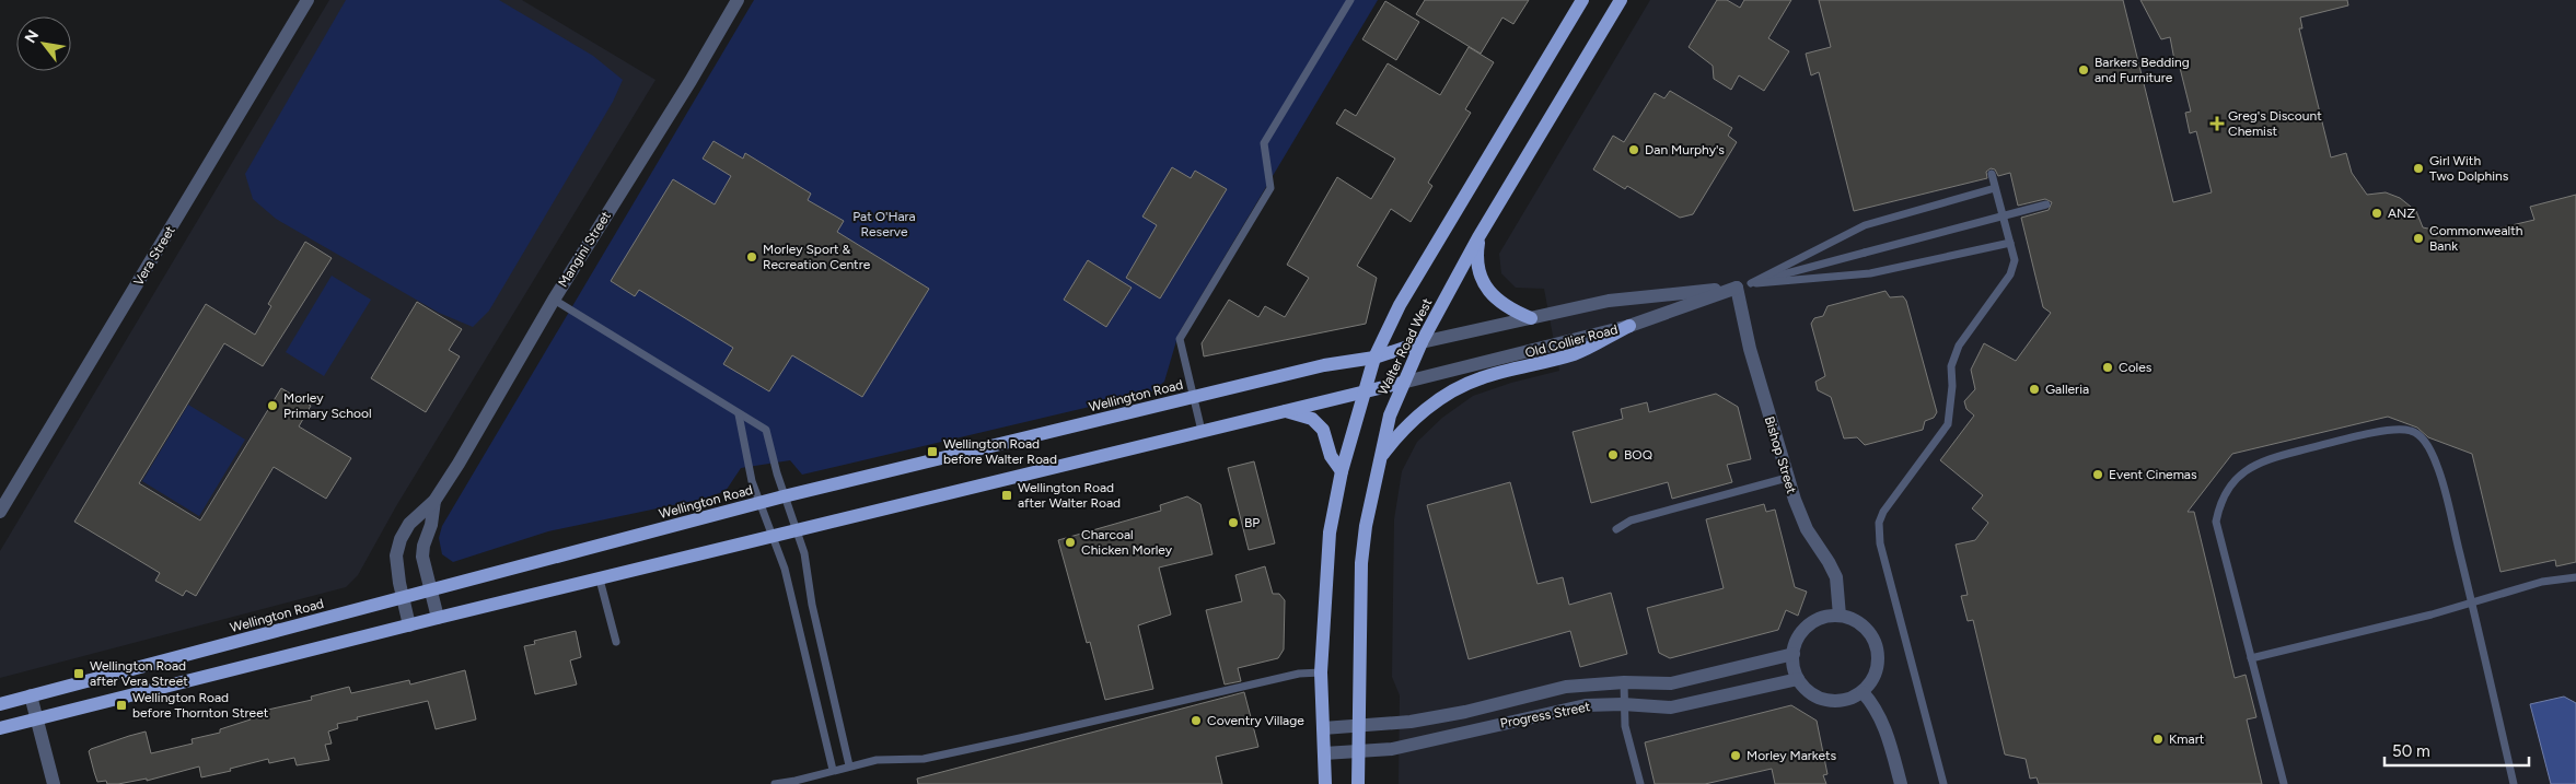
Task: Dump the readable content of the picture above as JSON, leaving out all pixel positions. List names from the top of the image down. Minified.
{"streets":{"main road":["Walter Road West","Wellington Road"],"street":["Mangini Street","Vera Street","Old Collier Road","Bishop Street","Progress Street"]},"crossings":[["Mangini Street","Wellington Road"],["Old Collier Road","Walter Road West"],["Old Collier Road","Wellington Road"],["Old Collier Road","Bishop Street"],["Walter Road West","Wellington Road"],["Walter Road West","Progress Street"],["Bishop Street","Progress Street"]],"parks":["Pat O'Hara Reserve"],"places":{"other":["Barkers Bedding and Furniture","Dan Murphy's","Girl With Two Dolphins","ANZ","Commonwealth Bank","Morley Sport & Recreation Centre","Coles","Galleria","Morley Primary School","BOQ","Event Cinemas","BP","Charcoal Chicken Morley","Coventry Village","Kmart","Morley Markets"],"health":["Greg's Discount Chemist"],"transit":["Wellington Road before Walter Road","Wellington Road after Walter Road","Wellington Road after Vera Street","Wellington Road before Thornton Street"]},"scale_bar":"50 m","north":"top left"}
